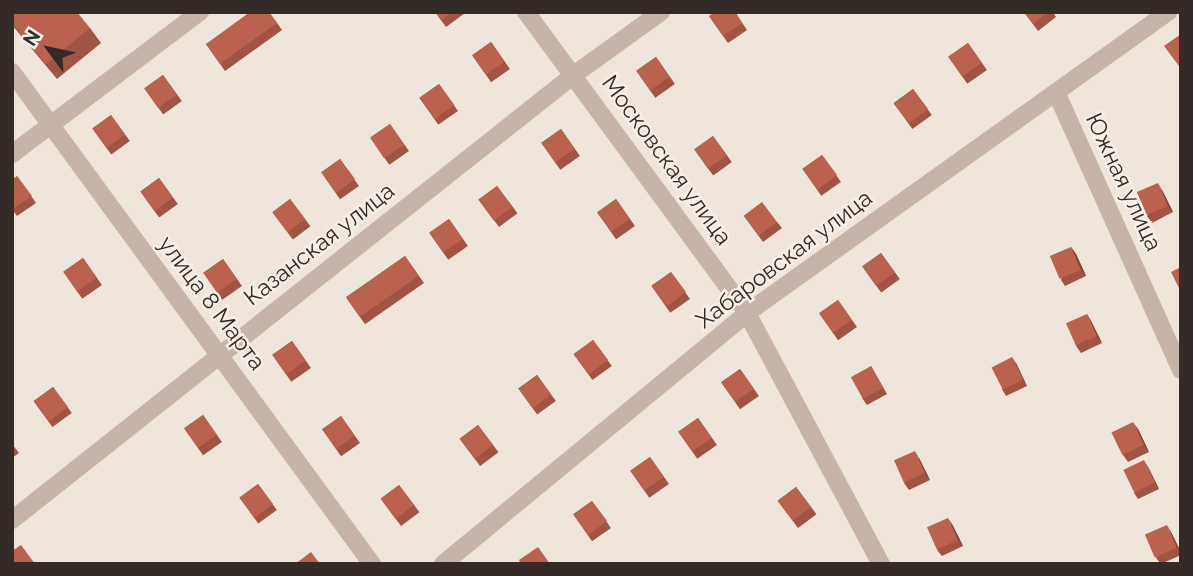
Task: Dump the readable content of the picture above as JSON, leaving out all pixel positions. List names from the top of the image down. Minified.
{"streets":{"street":["Московская улица","Южная улица","Казанская улица","Хабаровская улица","улица 8 Марта"]},"crossings":[["Московская улица","Казанская улица"],["Московская улица","Хабаровская улица"],["Южная улица","Хабаровская улица"],["Казанская улица","улица 8 Марта"]],"north":"top left"}
